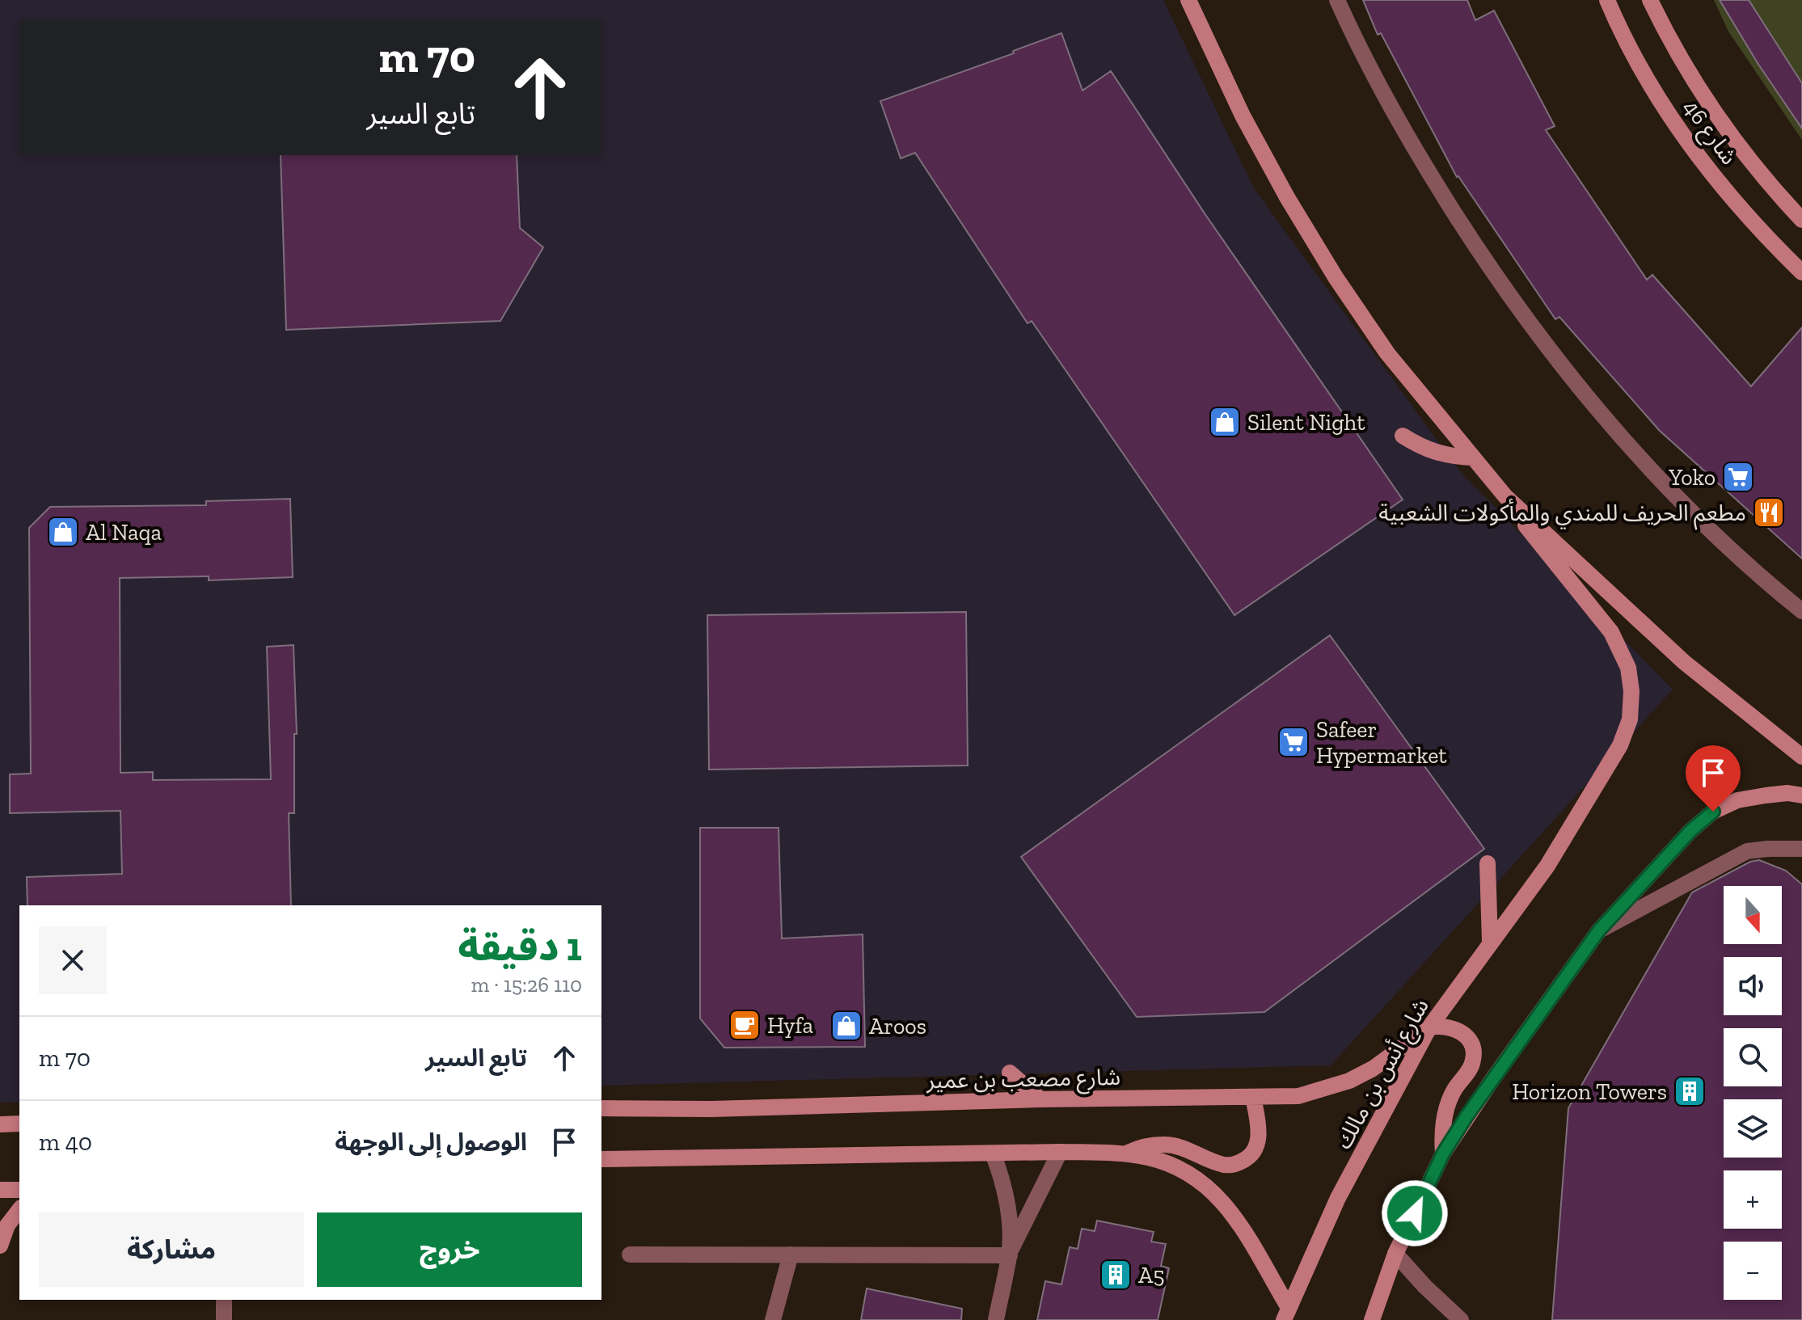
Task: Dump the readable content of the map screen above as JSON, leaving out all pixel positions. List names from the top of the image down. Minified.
{"streets":{"main road":["شارع 46","شارع أنس بن مالك","شارع مصعب بن عمير"]},"crossings":[["شارع أنس بن مالك","شارع مصعب بن عمير"]],"places":{"shop":["Silent Night","Al Naqa","Aroos"],"supermarket":["Yoko","Safeer Hypermarket"],"restaurant":["مطعم الحريف للمندي والمأكولات الشعبية"],"cafe":["Hyfa"],"building":["Horizon Towers","A5"]},"north":"bottom","page":{"turn":["70 m","تابع السير"],"map_buttons":["+","−"],"heading":["1 دقيقة","110 m · 15:26"],"list":[{"name":"تابع السير","value":"70 m"},{"name":"الوصول إلى الوجهة","value":"40 m"}],"buttons":["خروج","مشاركة"]}}
